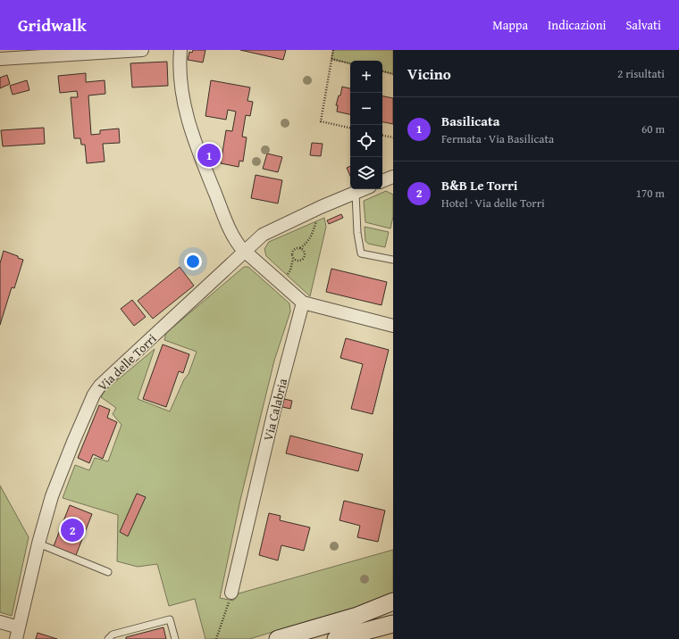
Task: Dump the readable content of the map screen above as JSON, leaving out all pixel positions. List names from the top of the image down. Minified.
{"streets":{"street":["Via delle Torri","Via Calabria"]},"page":{"header":"Gridwalk","nav":["Mappa","Indicazioni","Salvati"],"heading":["Vicino","2 risultati"],"map_buttons":["+","−"],"list":[{"mark":"1","name":"Basilicata","note":"Fermata · Via Basilicata","value":"60 m"},{"mark":"2","name":"B&B Le Torri","note":"Hotel · Via delle Torri","value":"170 m"}],"pins":["1","2"]}}
